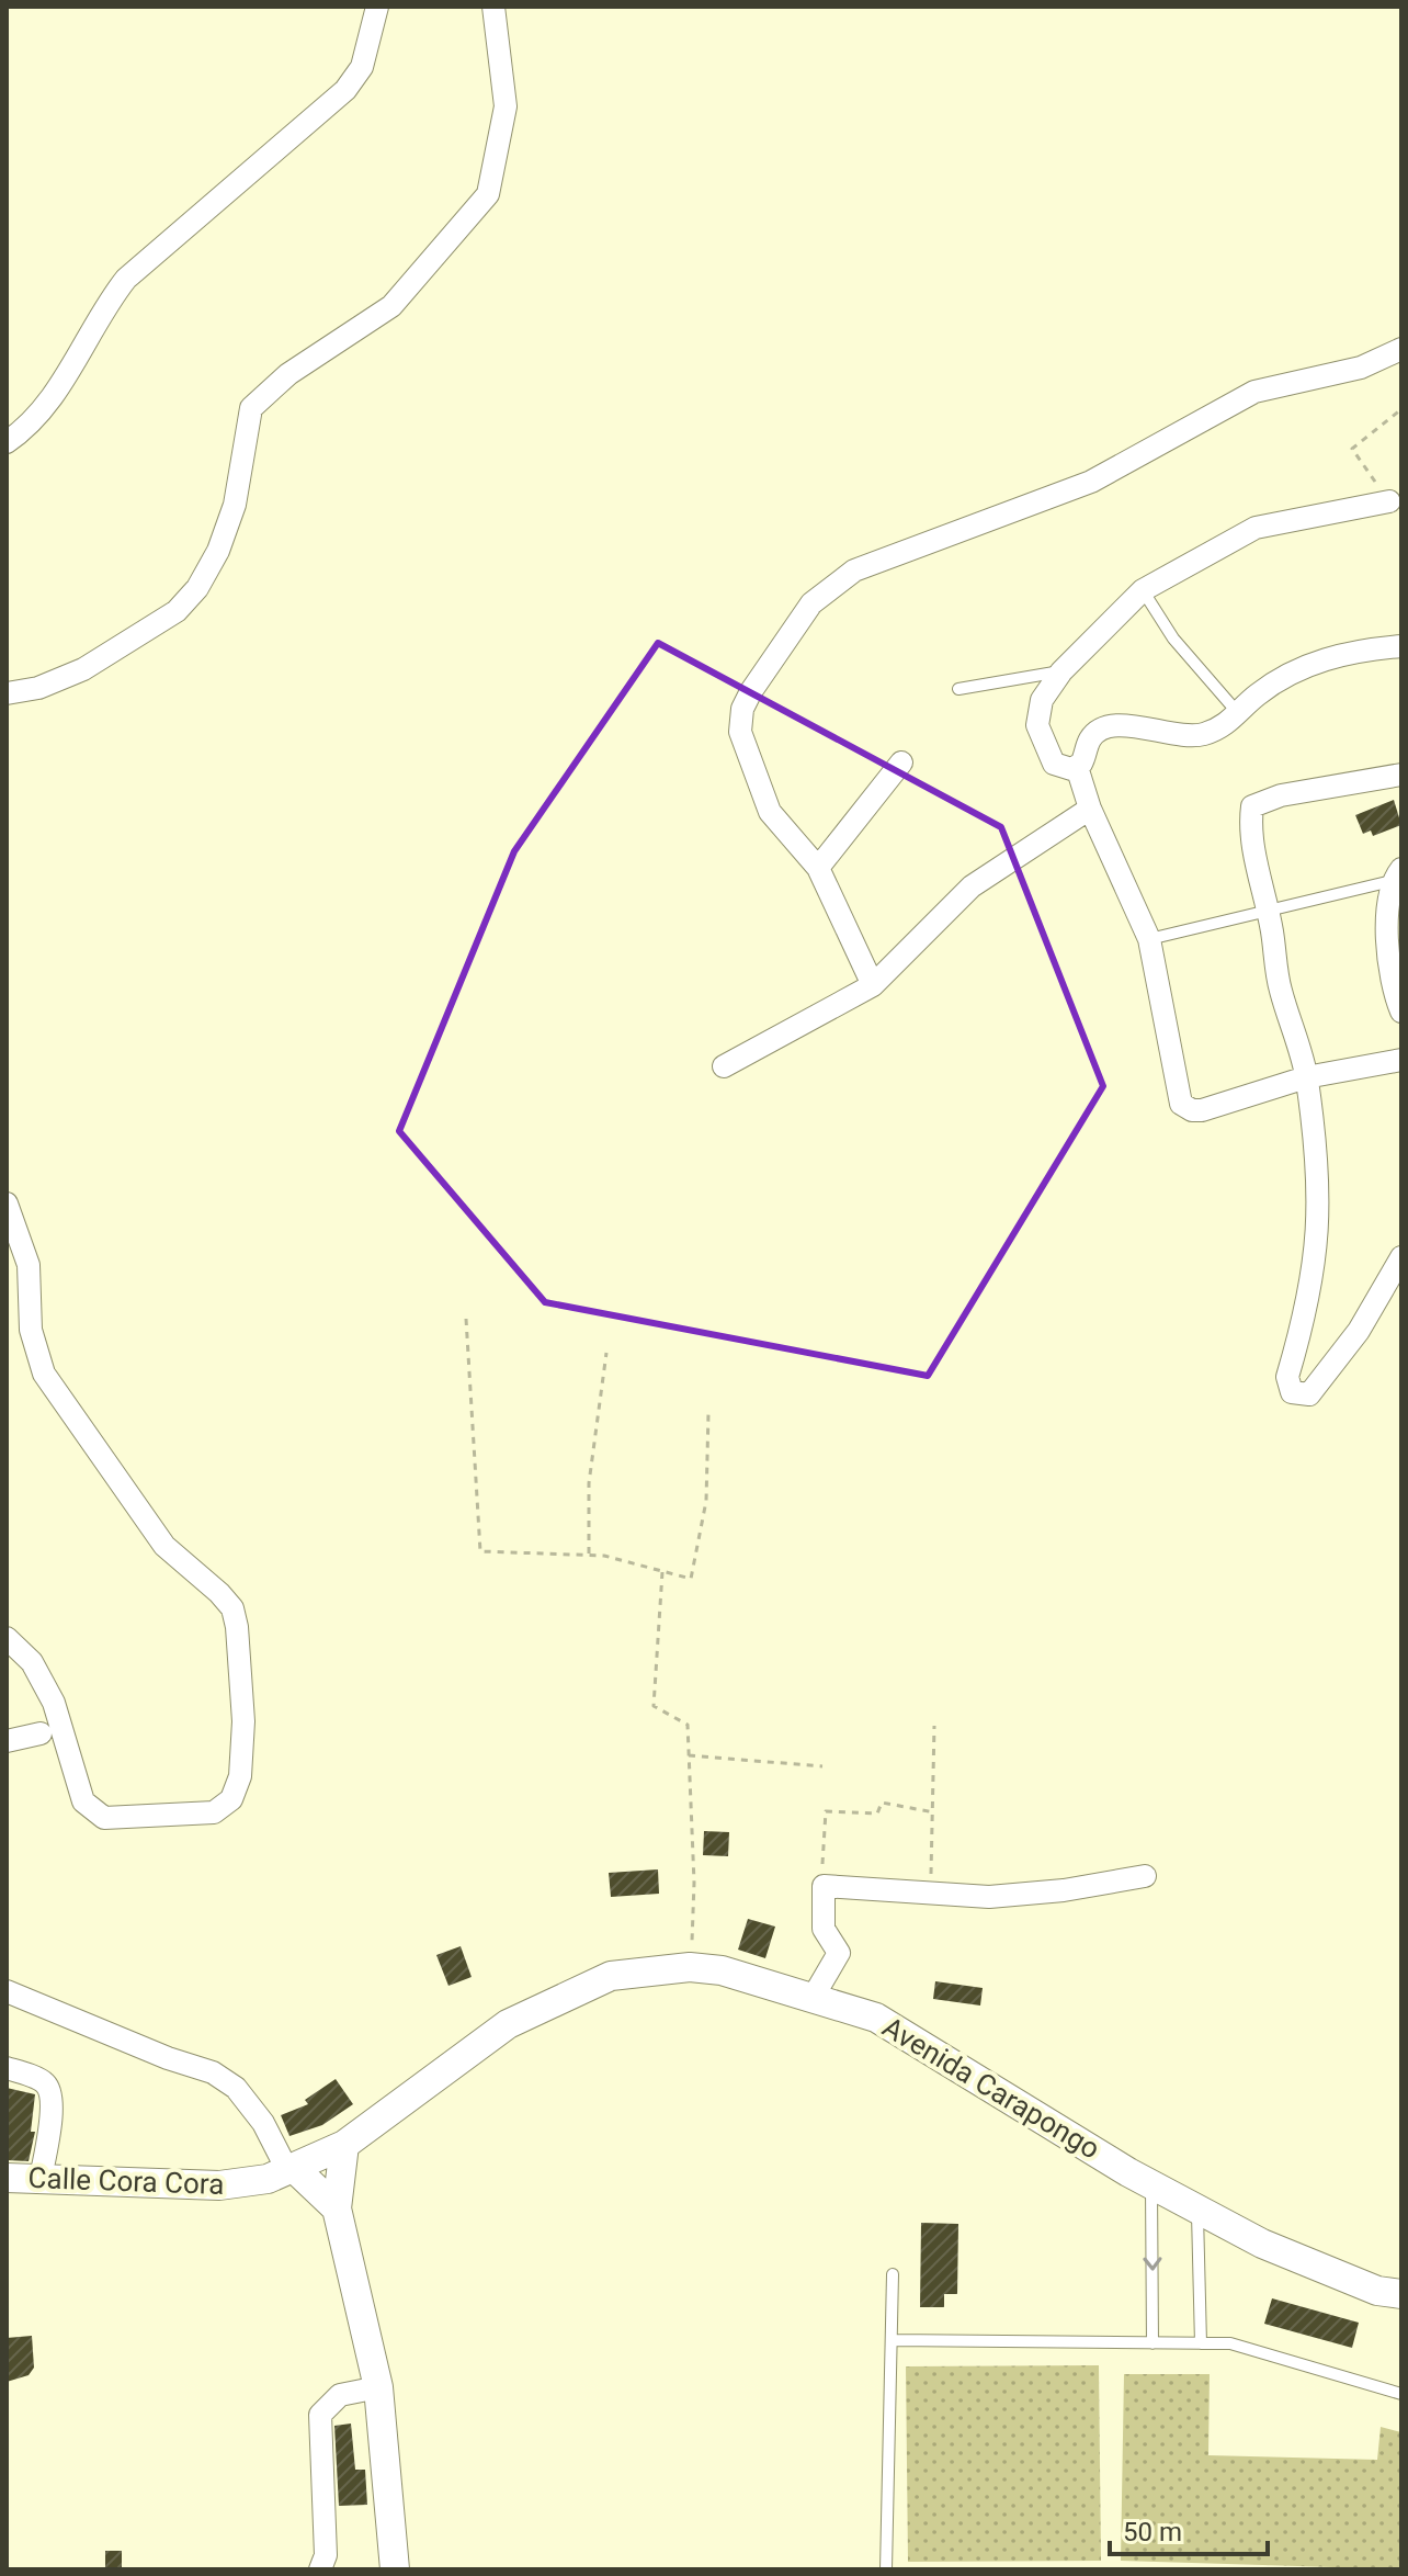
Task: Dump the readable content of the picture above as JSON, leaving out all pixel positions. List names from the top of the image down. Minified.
{"streets":{"street":["Avenida Carapongo","Calle Cora Cora"]},"crossings":[["Avenida Carapongo","Calle Cora Cora"]],"scale_bar":"50 m"}
